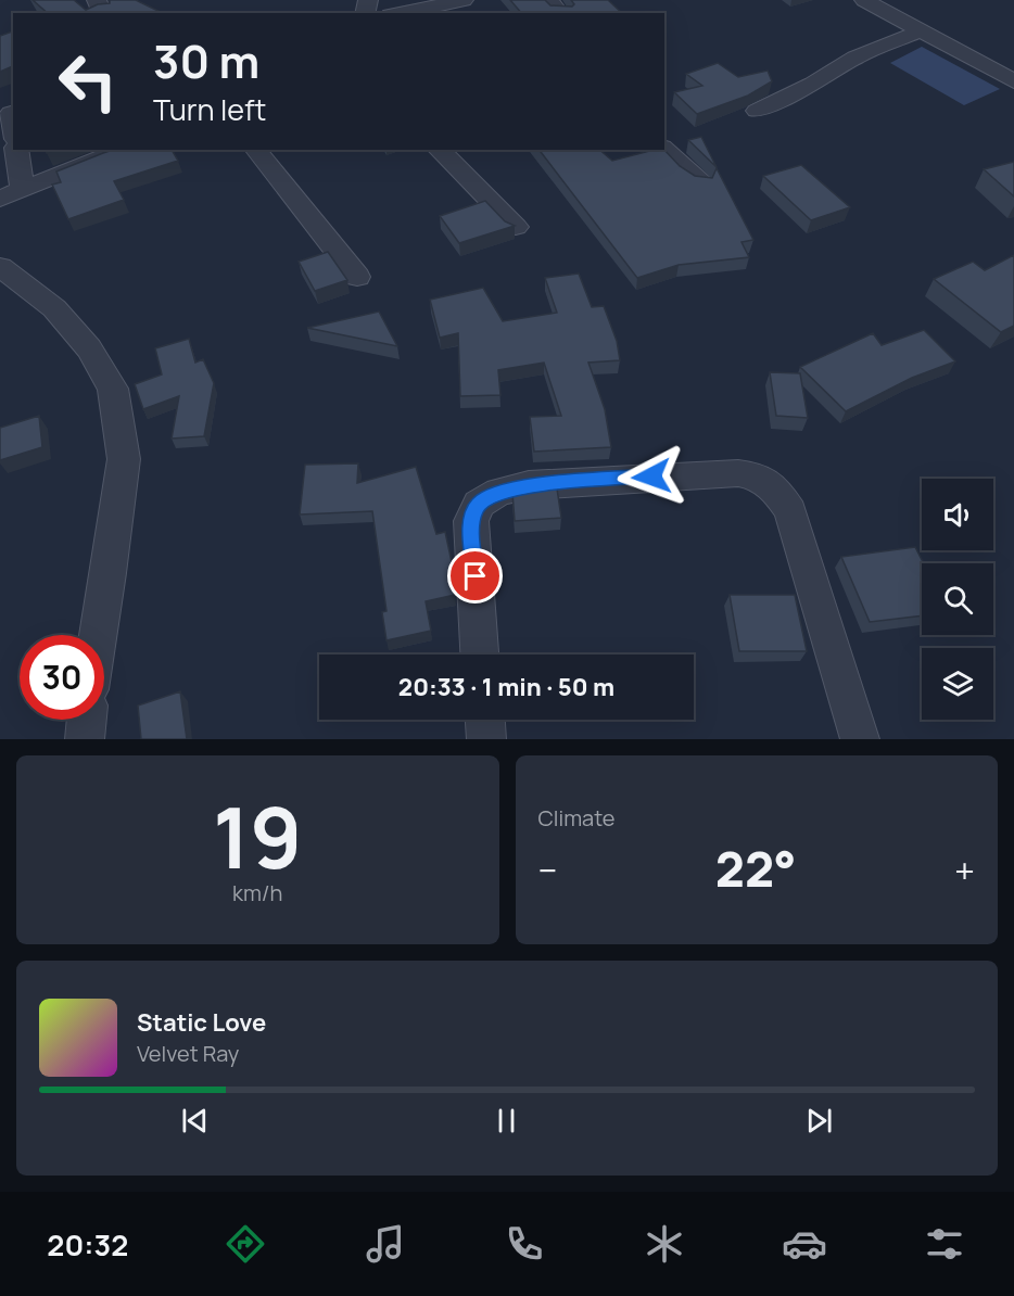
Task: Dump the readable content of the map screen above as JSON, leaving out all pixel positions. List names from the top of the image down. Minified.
{"page":{"turn":["30 m","Turn left"],"limit":"30","trip":"20:33 · 1 min · 50 m","tile":[["19","km/h"],"Climate"],"heat":["−","22°","+"],"song":["Static Love","Velvet Ray"],"tabs":"20:32"}}
